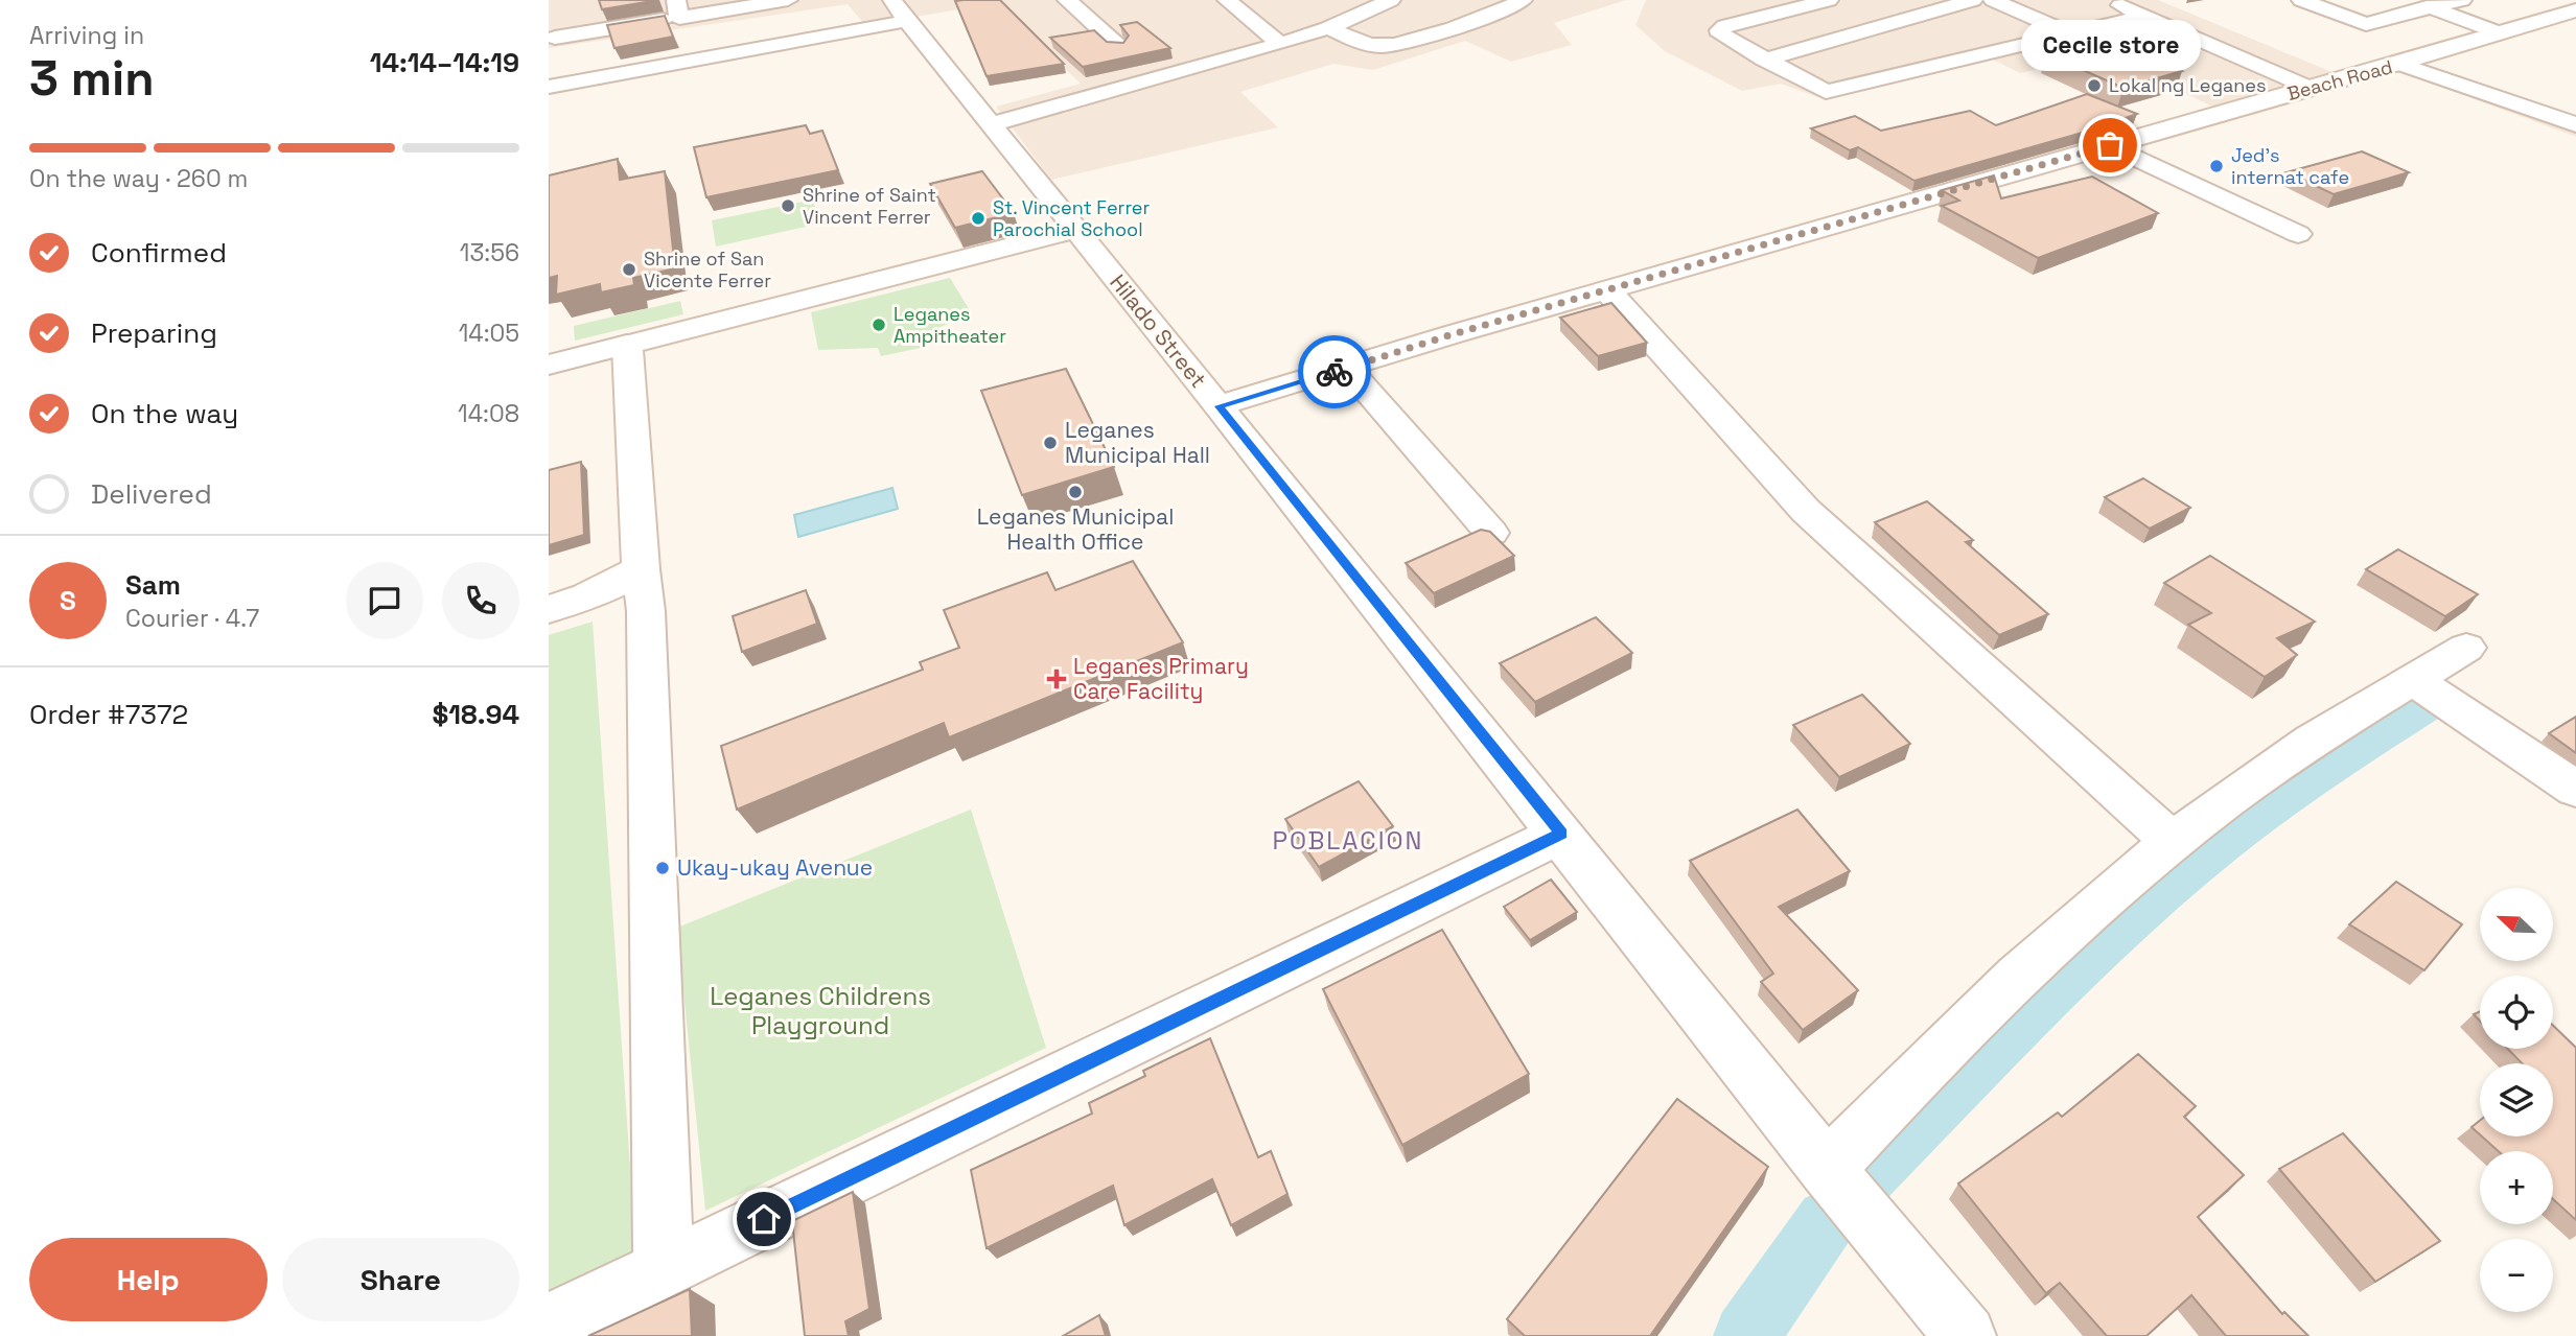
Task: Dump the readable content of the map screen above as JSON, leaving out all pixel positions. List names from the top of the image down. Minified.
{"streets":{"street":["Beach Road","Hilado Street"]},"crossings":[["Beach Road","Hilado Street"]],"districts":["POBLACION"],"parks":["Leganes Childrens Playground"],"places":{"other":["Lokal ng Leganes","Cecile store","Jed's internat cafe","Shrine of Saint Vincent Ferrer","St. Vincent Ferrer Parochial School","Shrine of San Vicente Ferrer","Leganes Ampitheater","Leganes Municipal Hall","Leganes Municipal Health Office","Ukay-ukay Avenue"],"health":["Leganes Primary Care Facility"]},"north":"top left","page":{"heading":["3 min","Arriving in","14:14–14:19"],"panel":["Sam","Courier · 4.7","Order #7372","$18.94"],"bubble":"Cecile store","bar":"On the way · 260 m","list":[["Confirmed","13:56"],["Preparing","14:05"],["On the way","14:08"],"Delivered"],"round":"S","map_buttons":["+","−"],"buttons":["Help","Share"]}}
